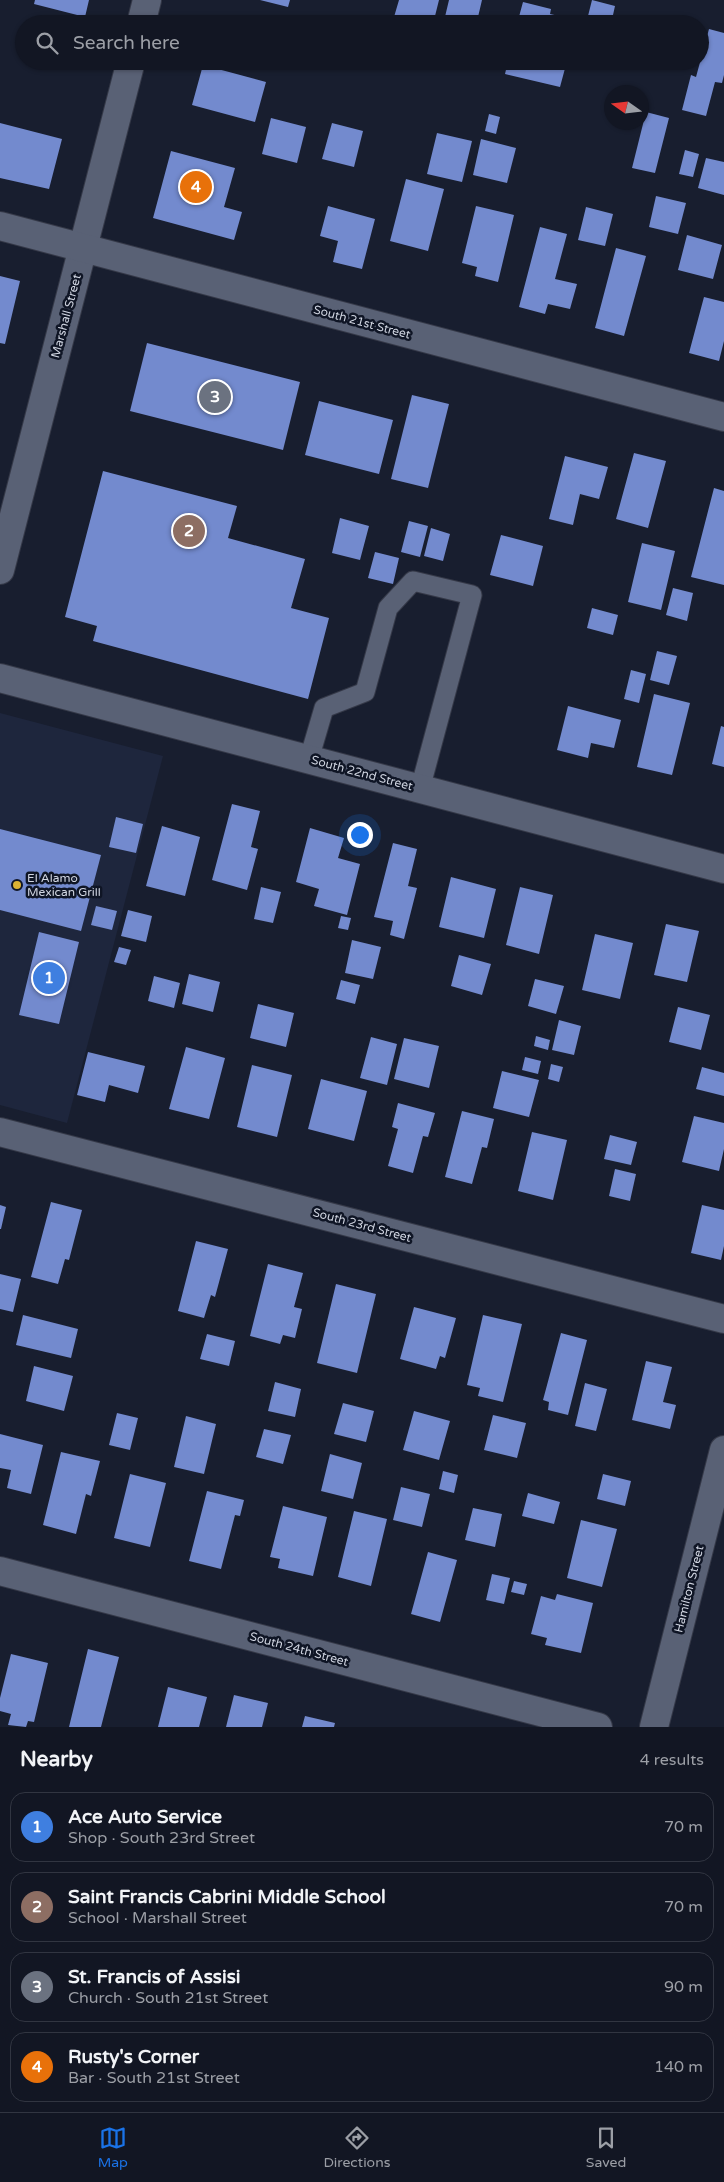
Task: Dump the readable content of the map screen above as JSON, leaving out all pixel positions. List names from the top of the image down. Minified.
{"streets":{"street":["Marshall Street","South 21st Street","South 22nd Street","South 23rd Street","Hamilton Street","South 24th Street"]},"crossings":[["Marshall Street","South 21st Street"]],"places":["El Alamo Mexican Grill"],"north":"left","page":{"search":"Search here","pins":["4","3","2","1"],"heading":["Nearby","4 results"],"list":[{"mark":"1","name":"Ace Auto Service","note":"Shop · South 23rd Street","value":"70 m"},{"mark":"2","name":"Saint Francis Cabrini Middle School","note":"School · Marshall Street","value":"70 m"},{"mark":"3","name":"St. Francis of Assisi","note":"Church · South 21st Street","value":"90 m"},{"mark":"4","name":"Rusty's Corner","note":"Bar · South 21st Street","value":"140 m"}],"nav":["Map","Directions","Saved"]}}
